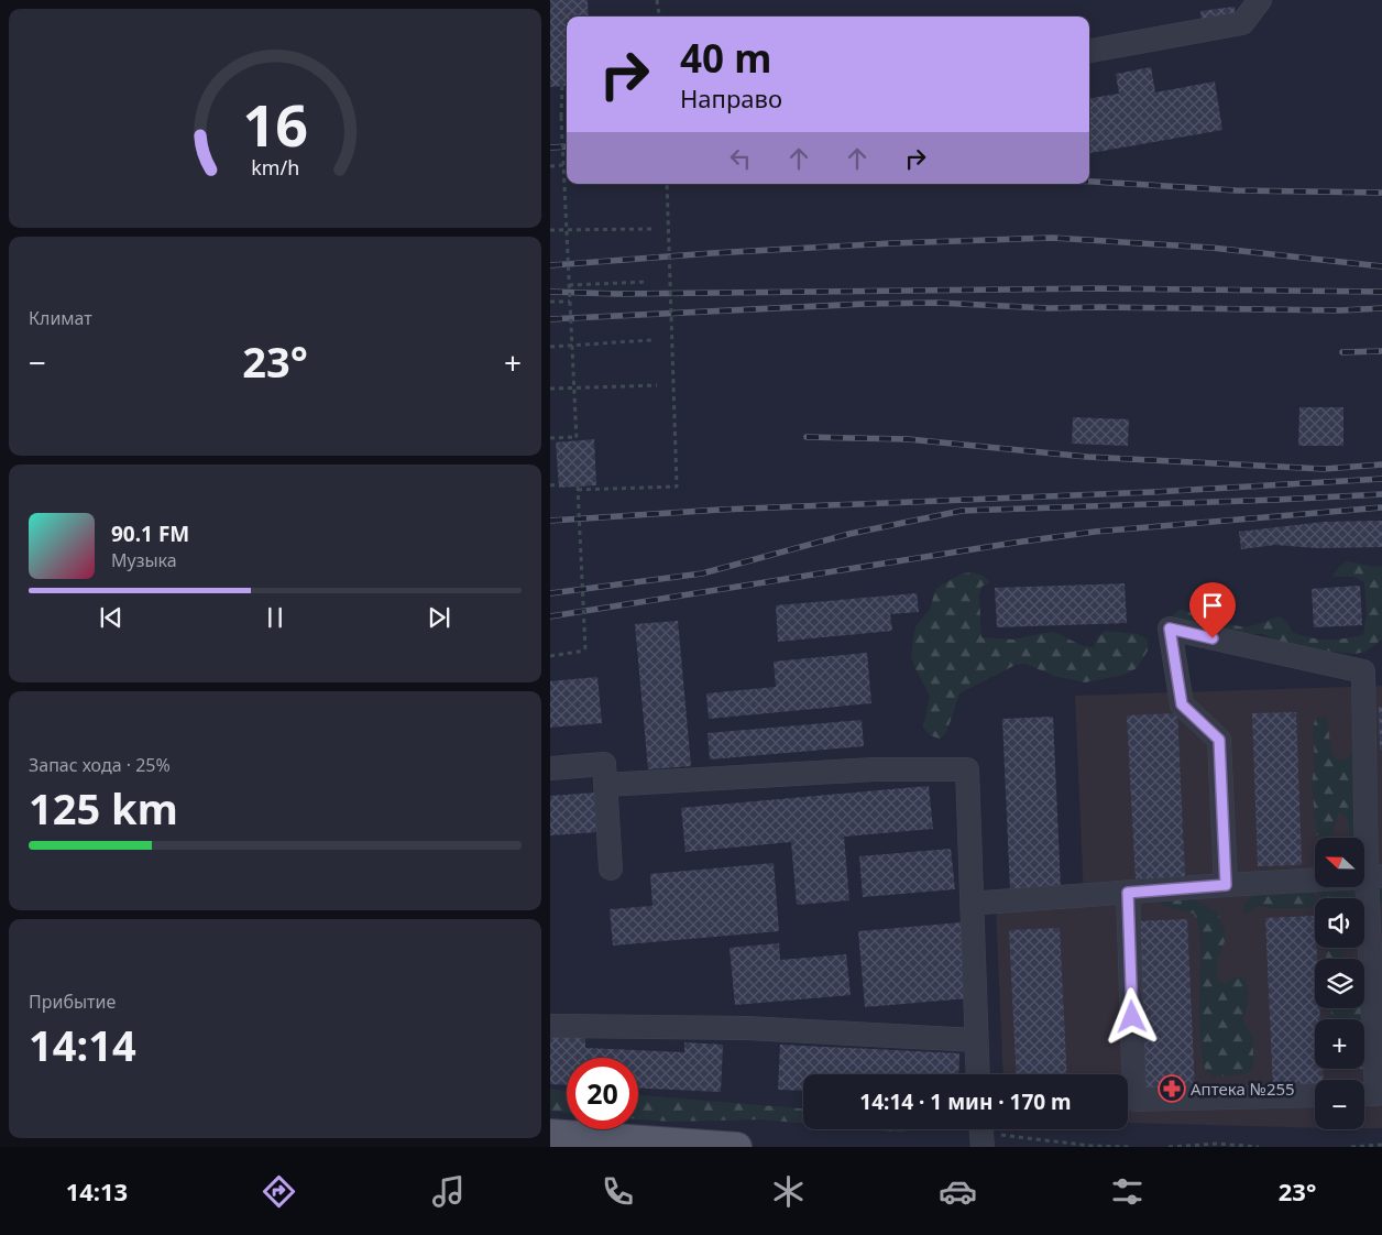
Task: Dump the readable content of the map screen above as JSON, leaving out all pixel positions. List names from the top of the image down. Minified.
{"places":{"pharmacy":["Аптека №255"]},"north":"left","page":{"turn":["40 m","Направо"],"tile":["Климат",["Запас хода · 25%","125 km"],["Прибытие","14:14"]],"heat":["−","23°","+"],"song":["90.1 FM","Музыка"],"map_buttons":["+","−"],"limit":"20","trip":"14:14 · 1 мин · 170 m","tabs":["14:13","23°"],"gauge":["16","km/h"]}}
